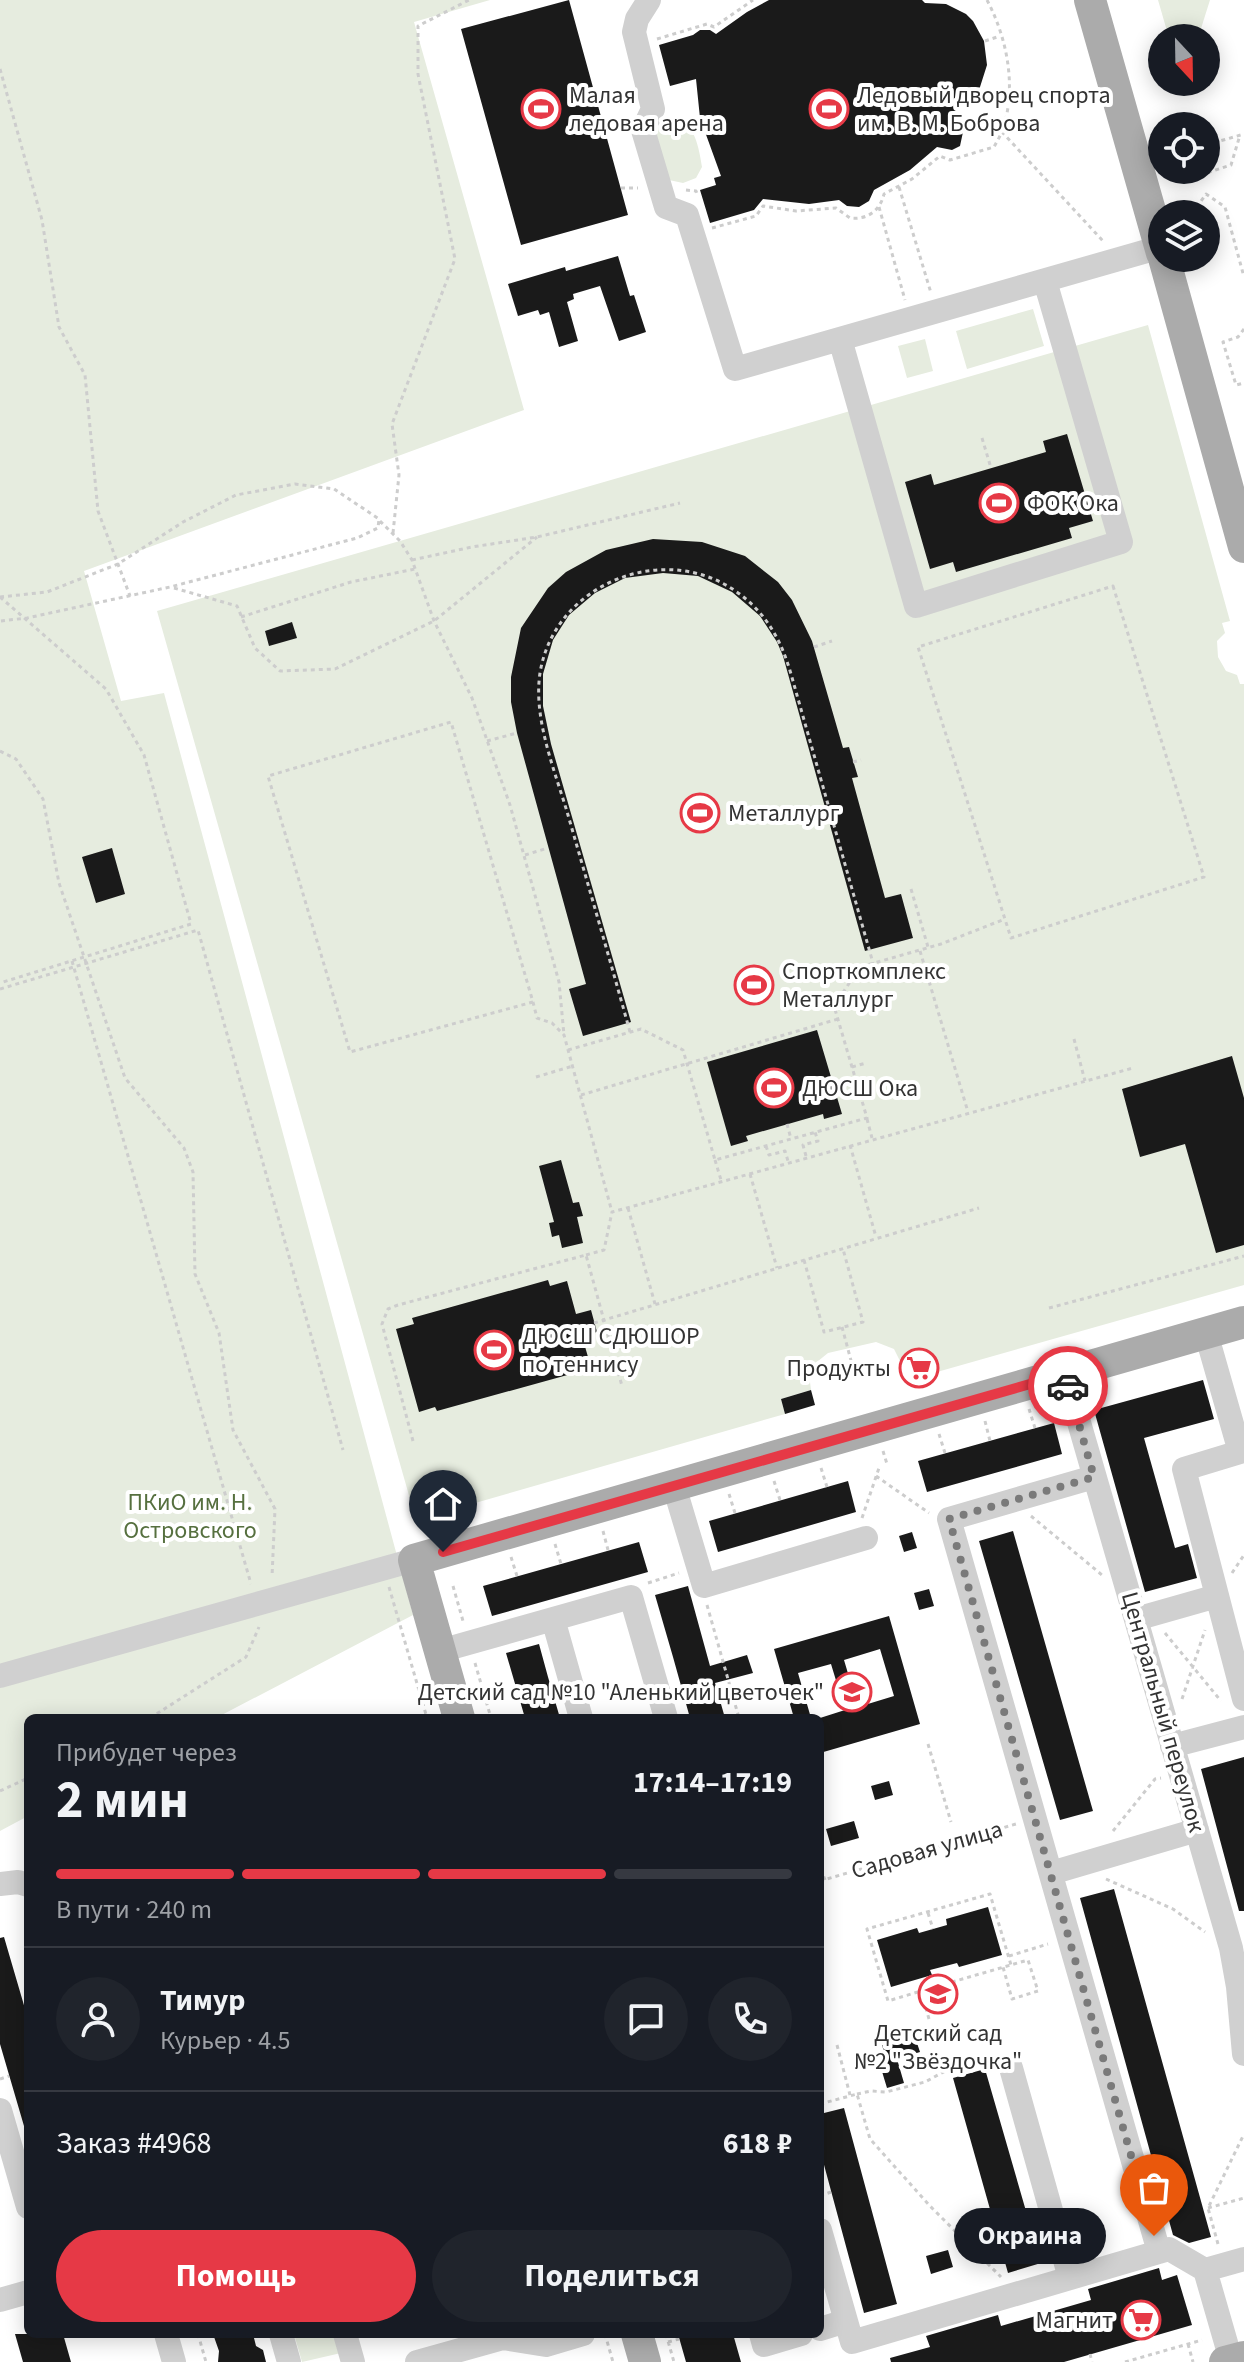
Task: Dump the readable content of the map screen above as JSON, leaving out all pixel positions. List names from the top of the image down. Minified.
{"streets":{"street":["Центральный переулок"],"path":["Садовая улица"]},"parks":["ПКиО им. Н. Островского"],"places":{"sports":["Малая ледовая арена","Ледовый дворец спорта им. В. М. Боброва","ФОК Ока","Металлург","Спорткомплекс Металлург","ДЮСШ Ока","ДЮСШ СДЮШОР по теннису"],"supermarket":["Продукты","Магнит"],"school or university":["Детский сад №10 \"Аленький цветочек\"","Детский сад №2 \"Звёздочка\""],"other":["Окраина"]},"north":"bottom","page":{"heading":["2 мин","Прибудет через","17:14–17:19"],"panel":["Тимур","Курьер · 4.5","Заказ #4968","618 ₽"],"bar":"В пути · 240 m","bubble":"Окраина","buttons":["Помощь","Поделиться"]}}
